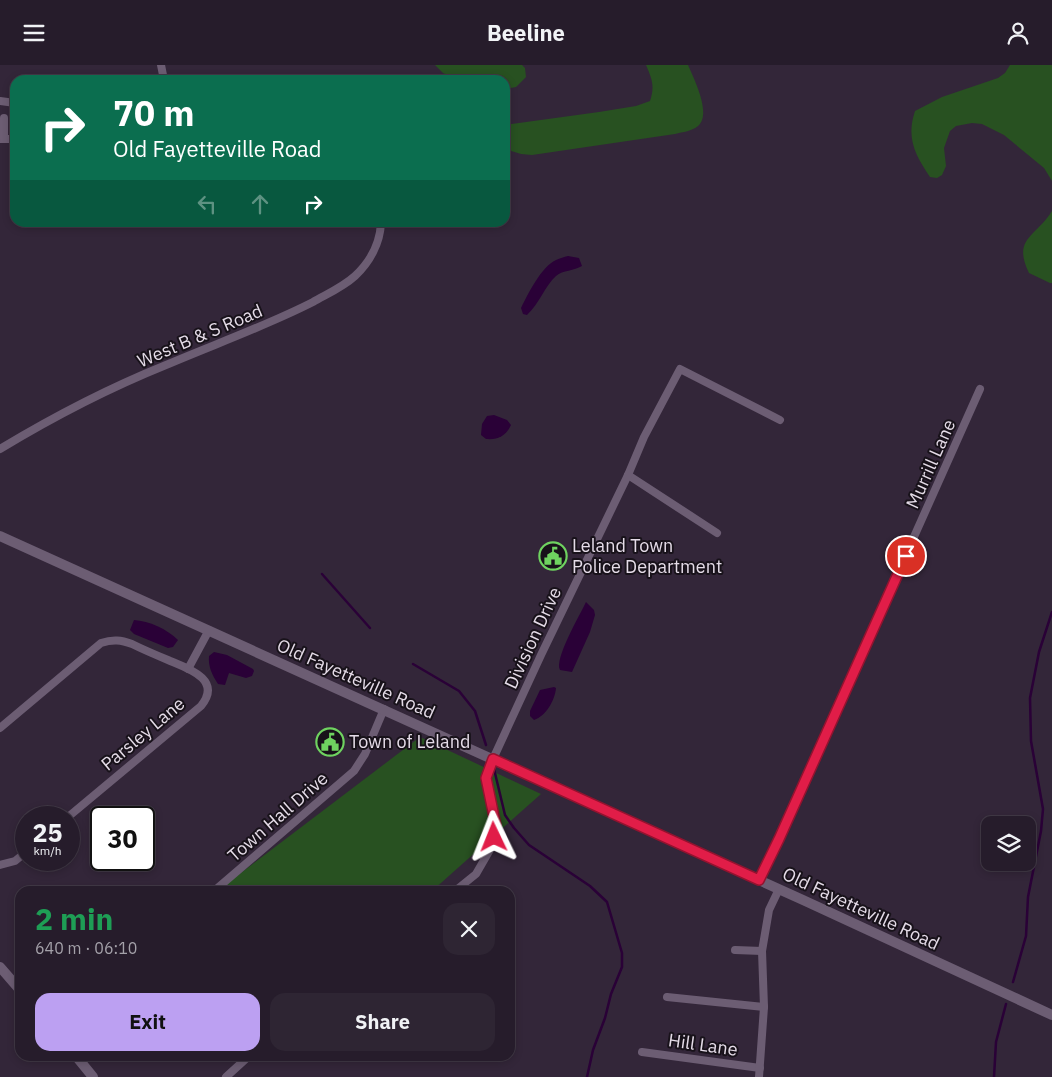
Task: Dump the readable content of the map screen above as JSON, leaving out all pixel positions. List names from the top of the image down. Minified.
{"streets":{"street":["West B & S Road","Murrill Lane","Division Drive","Old Fayetteville Road","Parsley Lane","Town Hall Drive","Hill Lane"]},"crossings":[["Murrill Lane","Old Fayetteville Road"],["Division Drive","Old Fayetteville Road"],["Old Fayetteville Road","Town Hall Drive"]],"places":{"public building":["Leland Town Police Department","Town of Leland"]},"page":{"header":"Beeline","turn":["70 m","Old Fayetteville Road"],"speed":"25 km/h","limit":"30","heading":["2 min","640 m · 06:10"],"buttons":["Exit","Share"]}}
